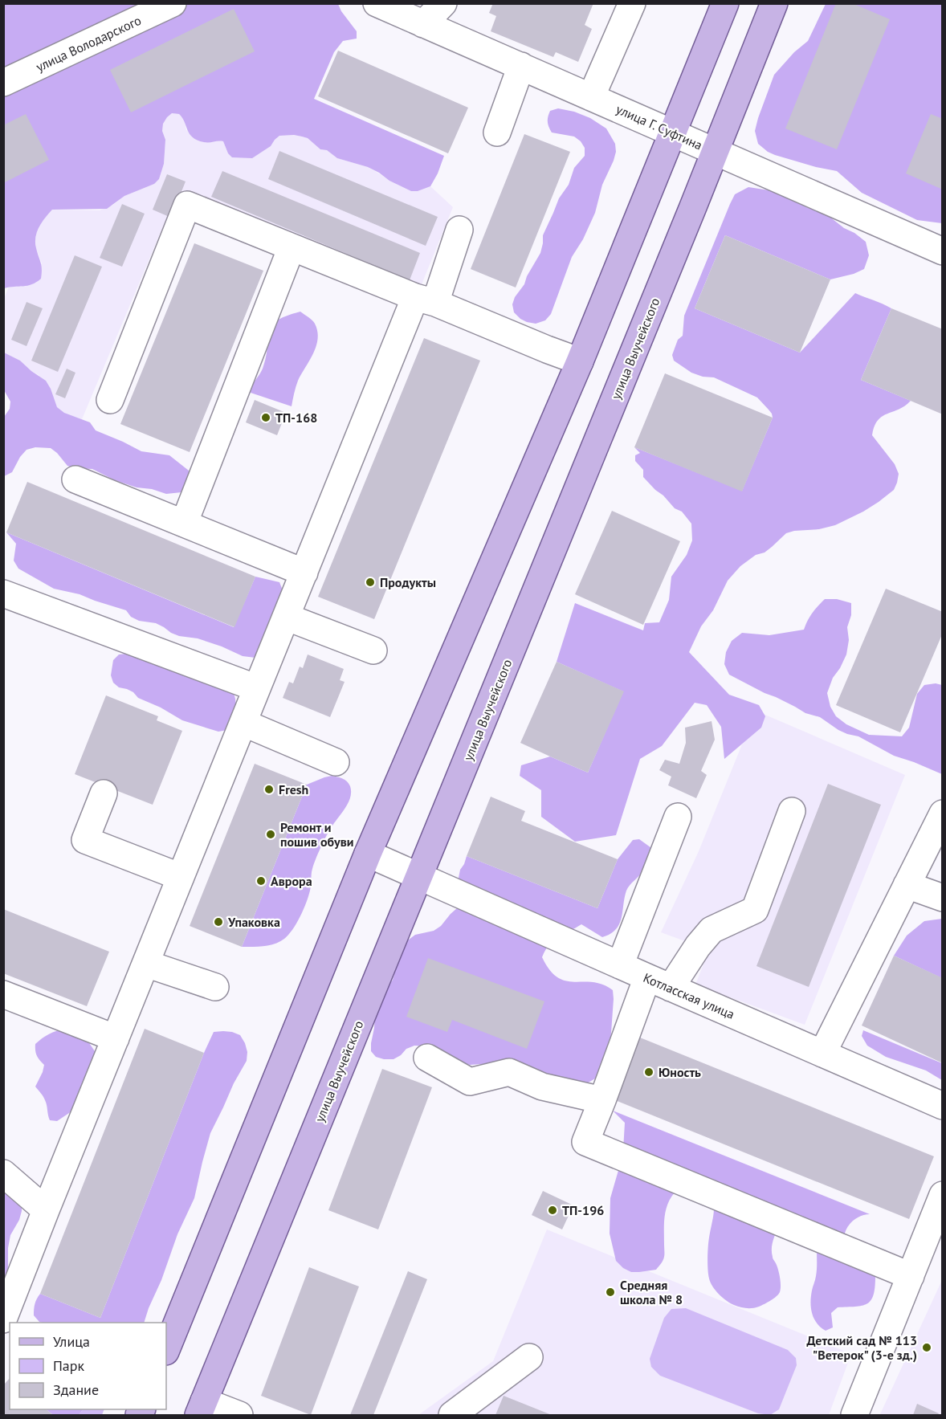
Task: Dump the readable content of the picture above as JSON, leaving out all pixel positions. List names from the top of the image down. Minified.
{"streets":{"main road":["улица Выучейского"],"street":["улица Володарского","улица Г. Суфтина","Котласская улица"]},"crossings":[["улица Г. Суфтина","улица Выучейского"],["улица Выучейского","Котласская улица"]],"places":["ТП-168","Продукты","Fresh","Ремонт и пошив обуви","Аврора","Упаковка","Юность","ТП-196","Средняя школа № 8","Детский сад № 113 \"Ветерок\" (3-е зд.)"],"legend":["Улица","Парк","Здание"]}
